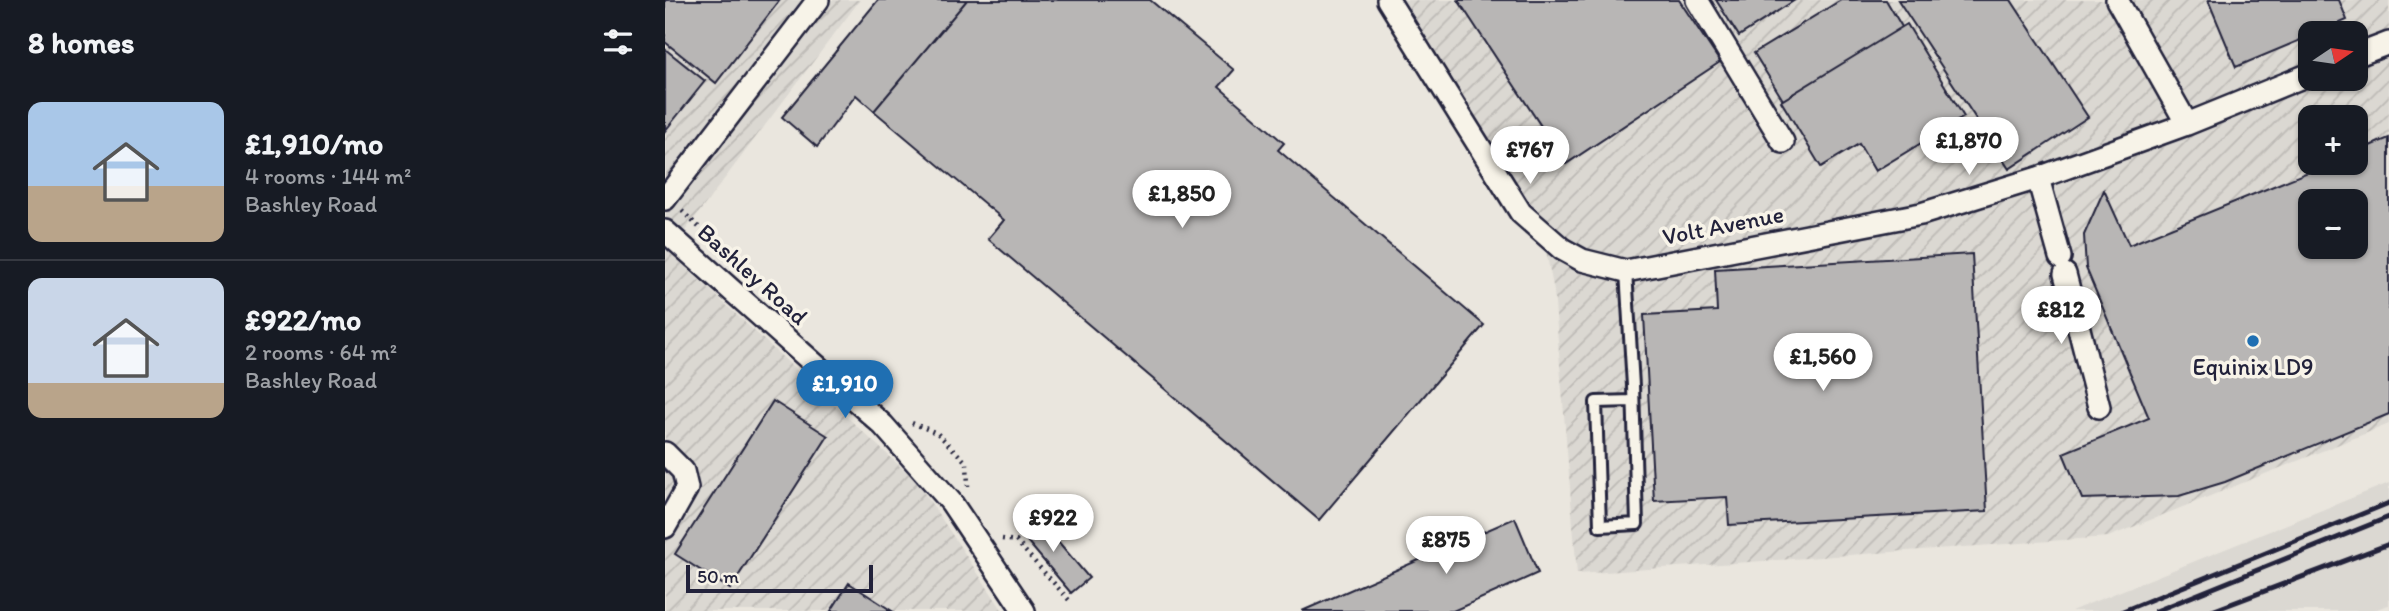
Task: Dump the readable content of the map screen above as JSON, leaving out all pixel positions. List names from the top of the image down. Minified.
{"streets":{"street":["Volt Avenue","Bashley Road"]},"places":["Equinix LD9"],"scale_bar":"50 m","north":"right","page":{"heading":"8 homes","map_buttons":["+","−"],"list":[{"name":"£1,910/mo","note":"4 rooms · 144 m² · Bashley Road"},{"name":"£922/mo","note":"2 rooms · 64 m² · Bashley Road"}],"price":["£1,870","£767","£1,850","£812","£1,560","£1,910","£922","£875"],"scale":"50 m"}}
